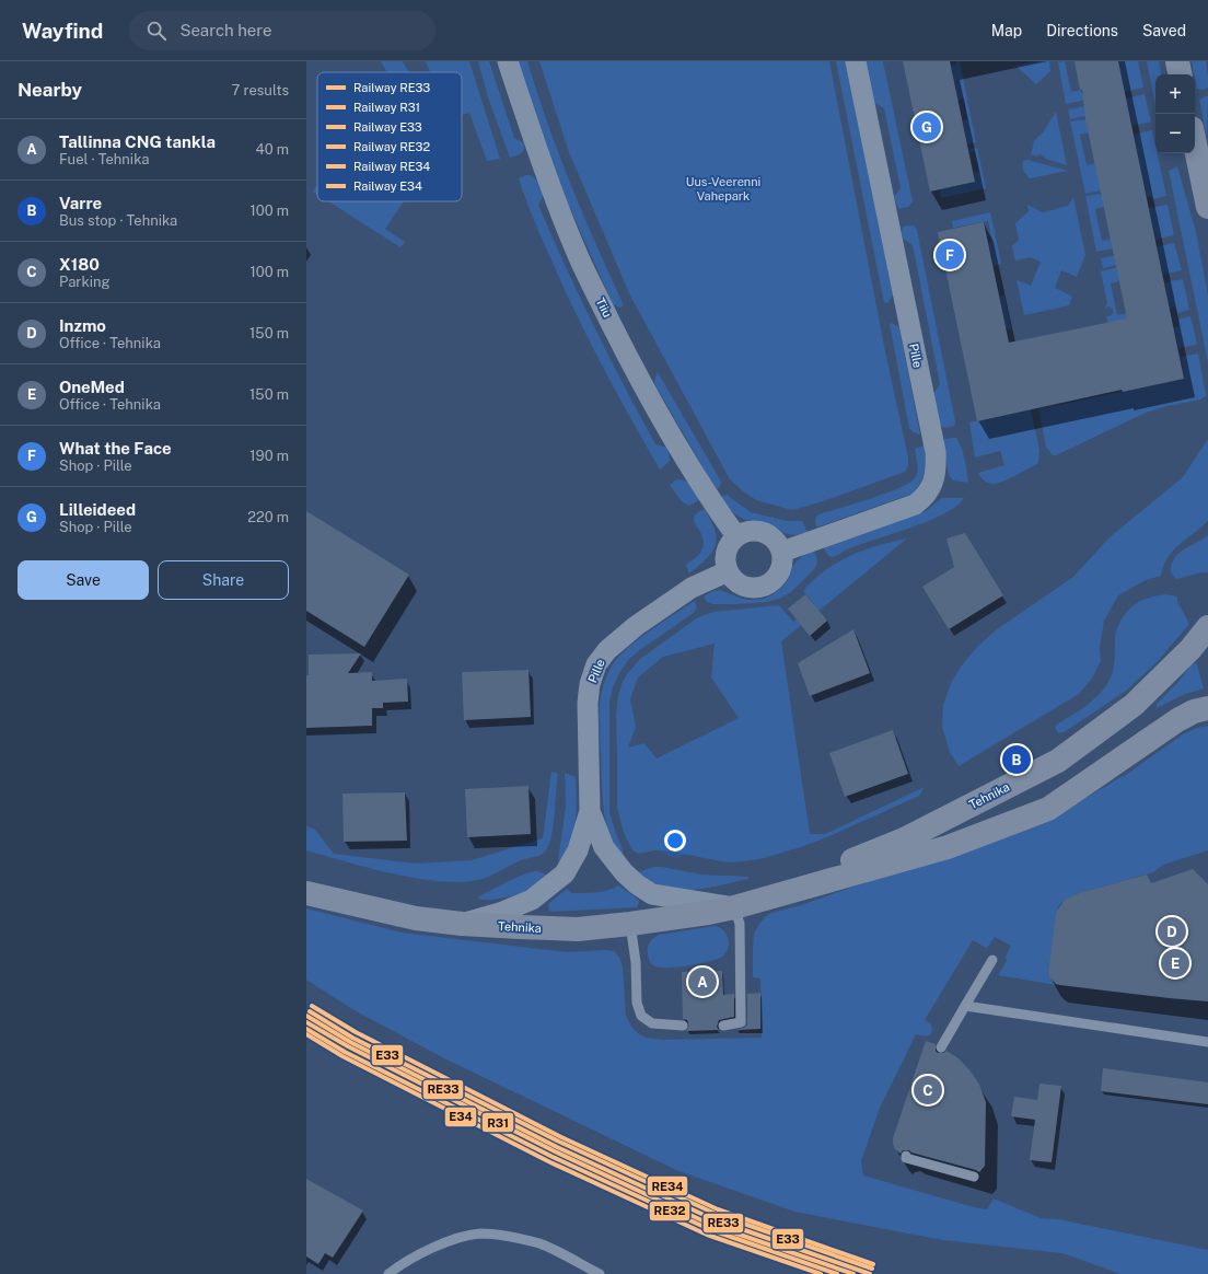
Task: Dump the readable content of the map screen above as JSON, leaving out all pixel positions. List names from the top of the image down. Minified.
{"streets":{"main road":["Tehnika"],"street":["Tiiu","Pille"]},"crossings":[["Tiiu","Pille"],["Pille","Tehnika"]],"parks":["Uus-Veerenni Vahepark"],"lines":["rail line RE34","rail line E33","rail line RE33","rail line R31","rail line RE32","rail line E34"],"legend":["Railway RE33","Railway R31","Railway E33","Railway RE32","Railway RE34","Railway E34"],"page":{"header":"Wayfind","search":"Search here","nav":["Map","Directions","Saved"],"heading":["Nearby","7 results"],"map_buttons":["+","−"],"pins":["G","F","B","D","E","A","C"],"list":[{"mark":"A","name":"Tallinna CNG tankla","note":"Fuel · Tehnika","value":"40 m"},{"mark":"B","name":"Varre","note":"Bus stop · Tehnika","value":"100 m"},{"mark":"C","name":"X180","note":"Parking","value":"100 m"},{"mark":"D","name":"Inzmo","note":"Office · Tehnika","value":"150 m"},{"mark":"E","name":"OneMed","note":"Office · Tehnika","value":"150 m"},{"mark":"F","name":"What the Face","note":"Shop · Pille","value":"190 m"},{"mark":"G","name":"Lilleideed","note":"Shop · Pille","value":"220 m"}],"buttons":["Save","Share"]}}
